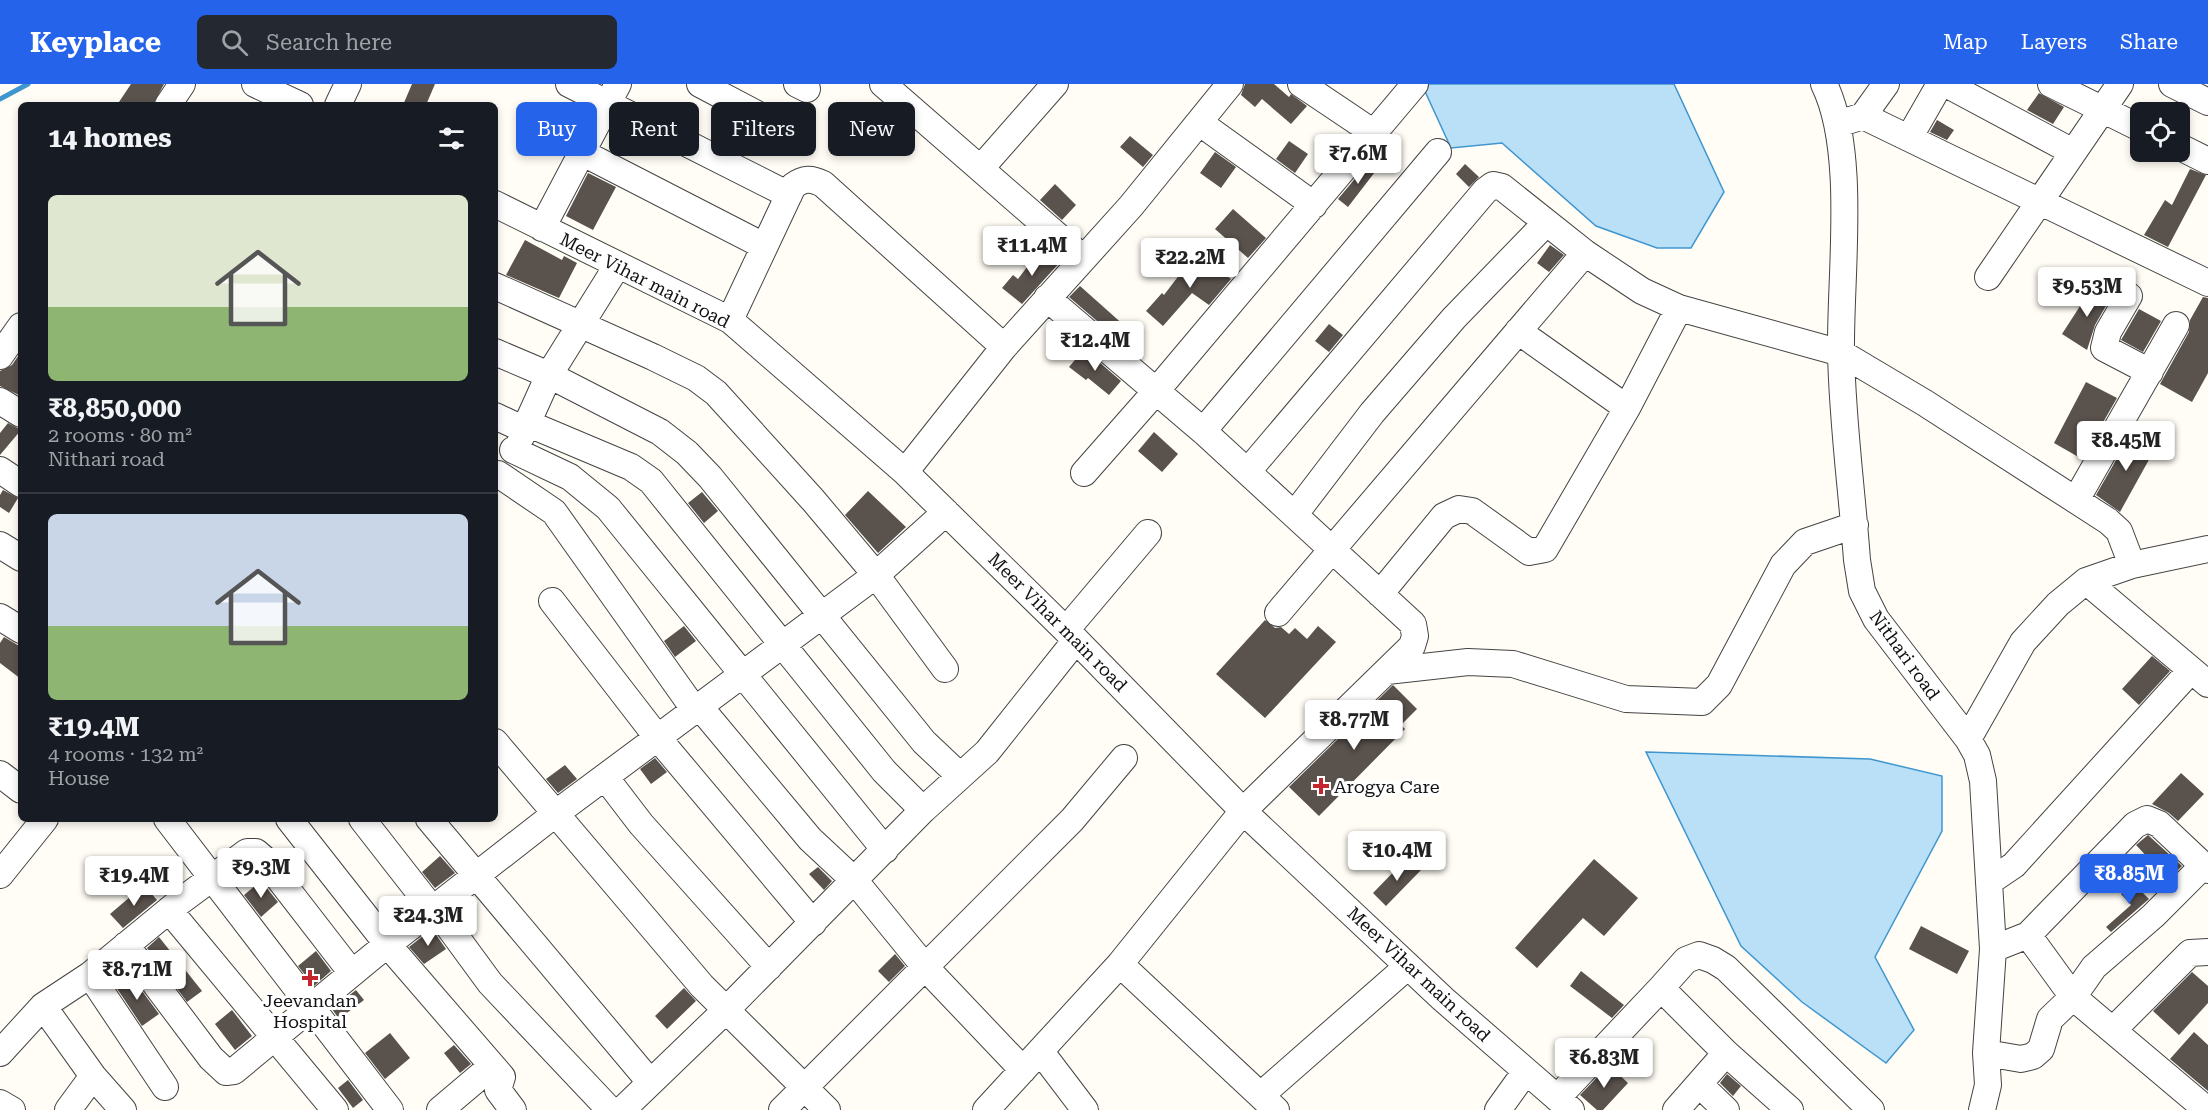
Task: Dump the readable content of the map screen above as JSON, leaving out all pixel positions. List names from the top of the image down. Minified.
{"streets":{"street":["Meer Vihar main road","Nithari road"]},"places":{"health":["Arogya Care","Jeevandan Hospital"]},"page":{"header":"Keyplace","search":"Search here","nav":["Map","Layers","Share"],"chip":["Buy","Rent","Filters","New"],"heading":"14 homes","price":["₹7.6M","₹11.4M","₹22.2M","₹9.53M","₹12.4M","₹8.45M","₹8.77M","₹10.4M","₹9.3M","₹8.85M","₹19.4M","₹24.3M","₹8.71M","₹6.83M"],"list":[{"name":"₹8,850,000","note":"2 rooms · 80 m² · Nithari road"},{"name":"₹19.4M","note":"4 rooms · 132 m² · House"}]}}
